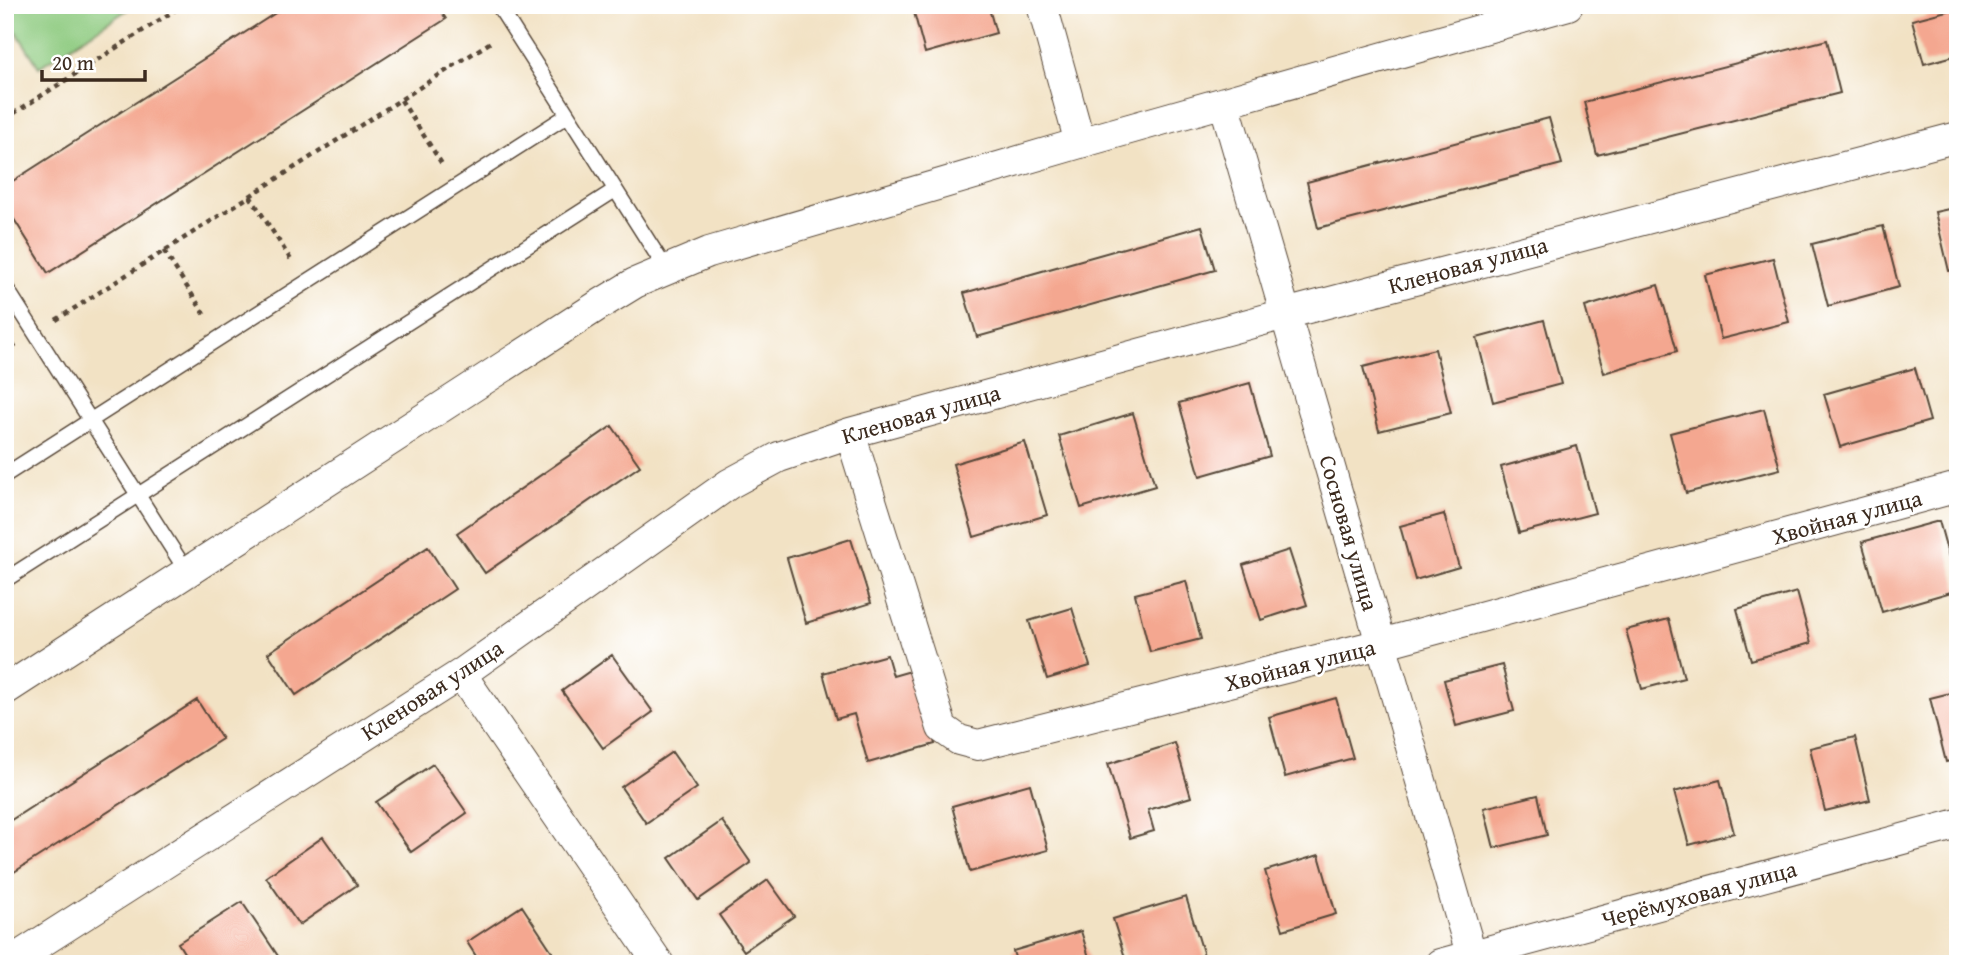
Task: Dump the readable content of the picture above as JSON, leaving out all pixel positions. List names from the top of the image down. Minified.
{"streets":{"street":["Кленовая улица","Хвойная улица","Сосновая улица","Черёмуховая улица"]},"crossings":[["Кленовая улица","Хвойная улица"],["Кленовая улица","Сосновая улица"],["Хвойная улица","Сосновая улица"],["Сосновая улица","Черёмуховая улица"]],"scale_bar":"20 m"}
